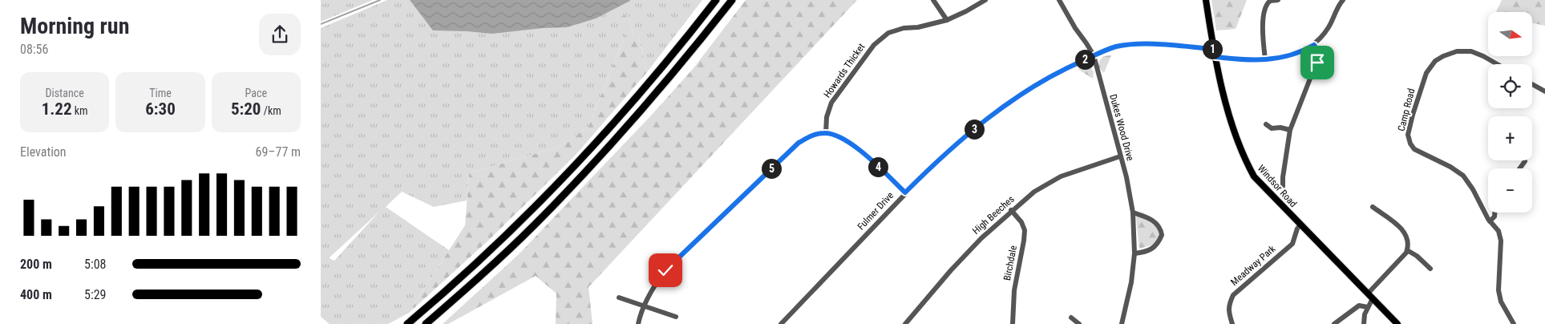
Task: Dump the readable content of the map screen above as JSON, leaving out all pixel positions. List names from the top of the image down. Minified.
{"streets":{"main road":["Windsor Road"],"street":["Howards Thicket","Camp Road","Dukes Wood Drive","Fulmer Drive","High Beeches","Birchdale","Meadway Park"]},"crossings":[["Dukes Wood Drive","Fulmer Drive"],["Dukes Wood Drive","High Beeches"],["Windsor Road","Meadway Park"],["High Beeches","Birchdale"]],"north":"right","page":{"heading":["Morning run","08:56"],"map_buttons":["+","−"],"pins":["1","2","3","4","5"],"stats":[["Distance","1.22 km"],["Time","6:30"],["Pace","5:20 /km"]],"chart":["Elevation","69–77 m"],"list":[{"name":"200 m","note":"5:08"},{"name":"400 m","note":"5:29"}]}}
